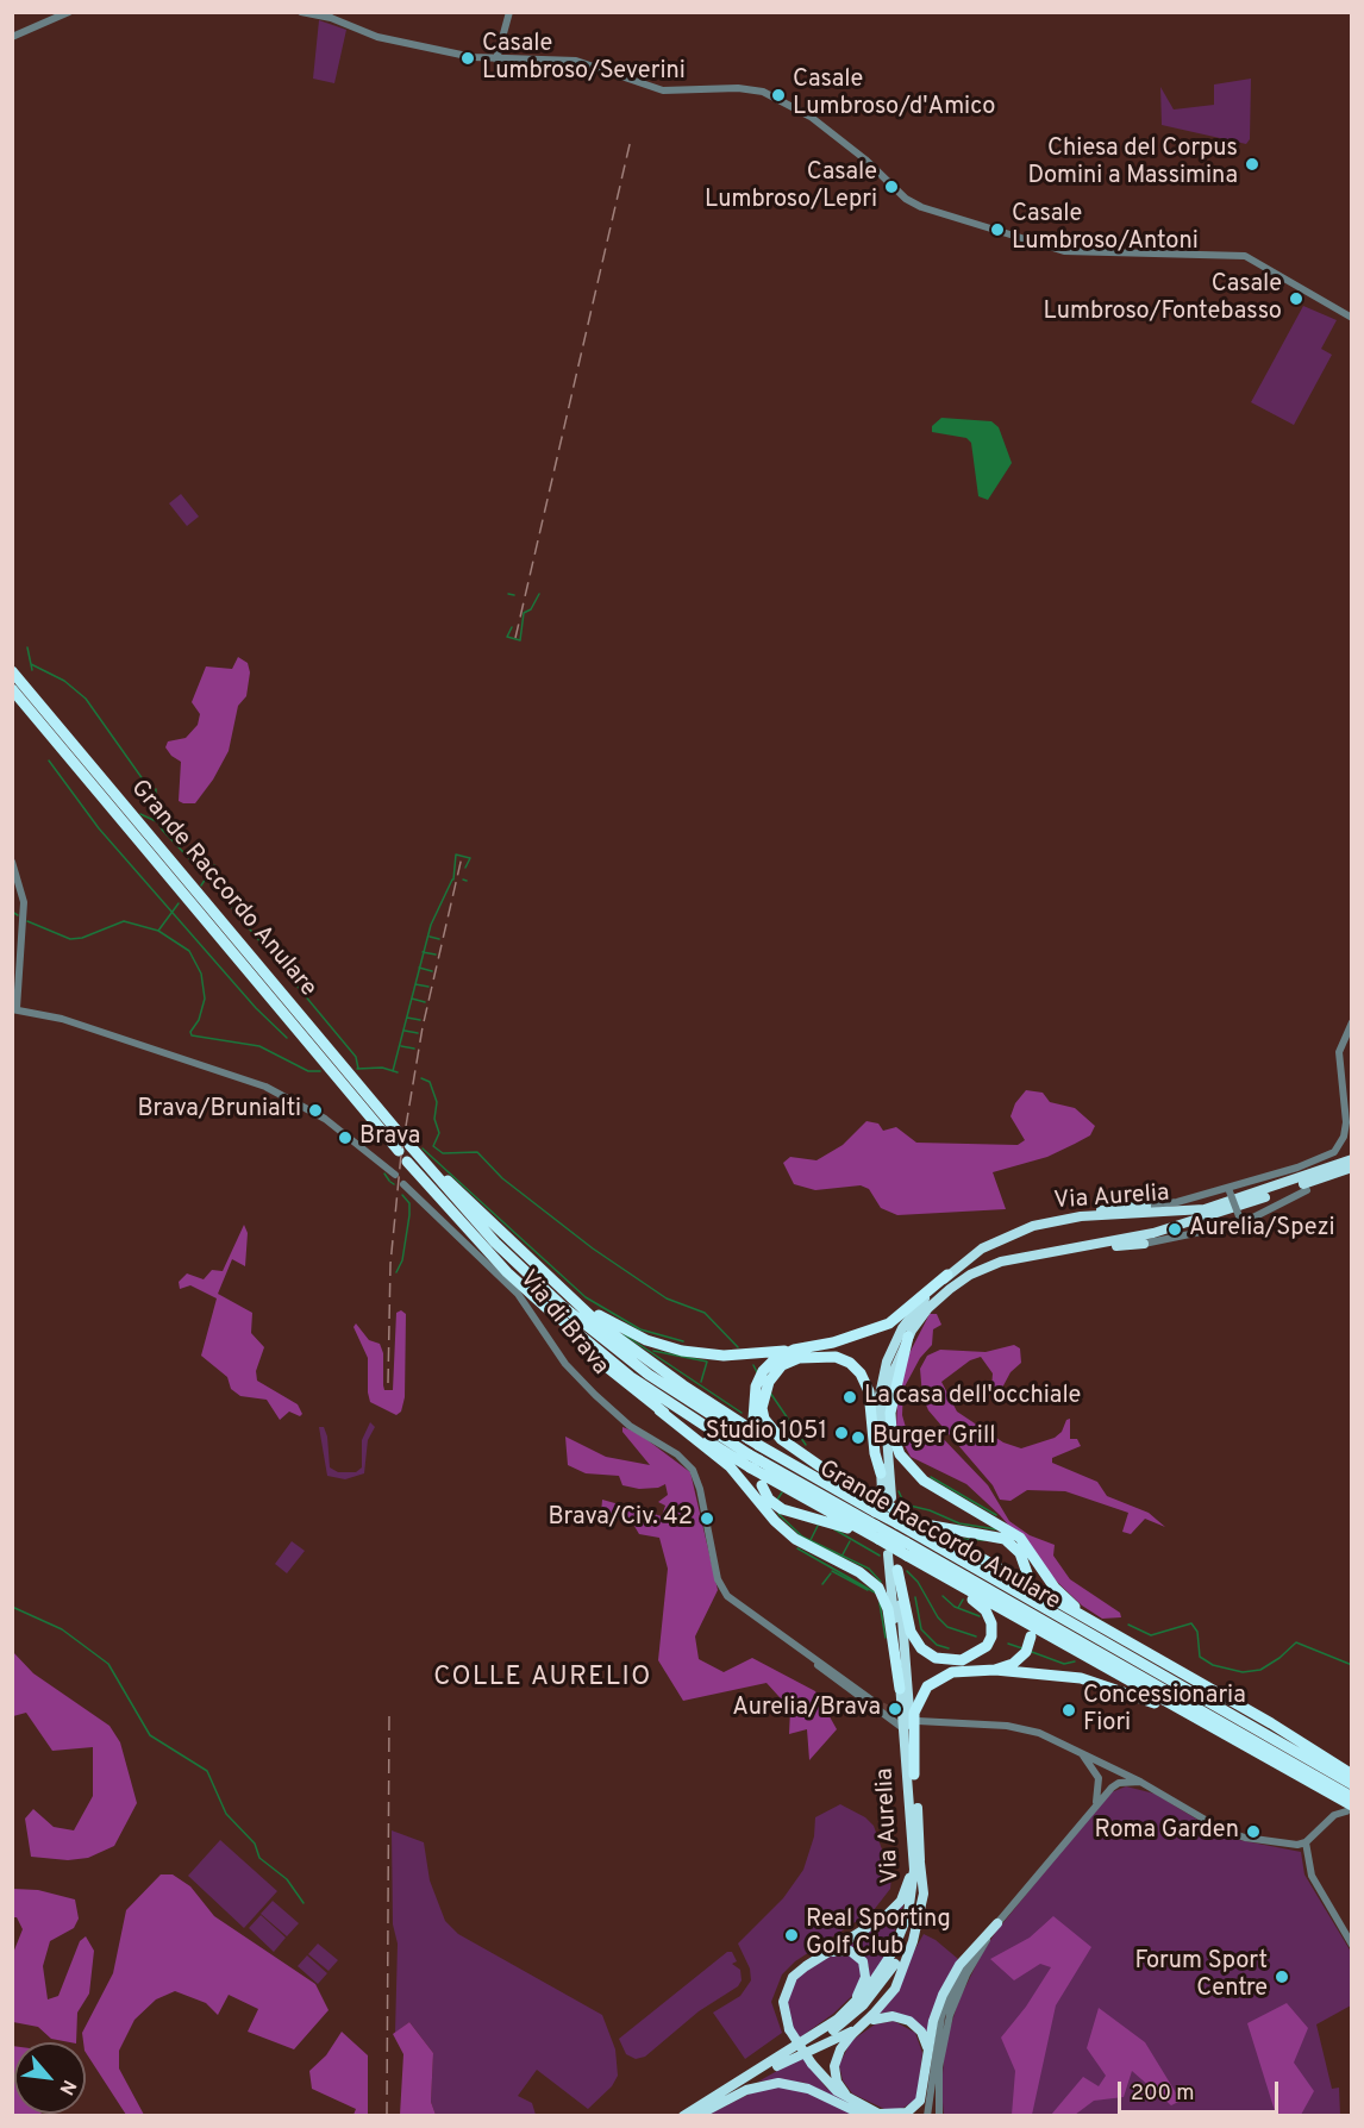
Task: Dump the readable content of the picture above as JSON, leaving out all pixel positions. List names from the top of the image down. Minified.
{"streets":{"highway":["Grande Raccordo Anulare","Via Aurelia"],"street":["Via di Brava"]},"crossings":[["Via Aurelia","Via di Brava"]],"districts":["COLLE AURELIO"],"places":["Casale Lumbroso/Severini","Casale Lumbroso/d'Amico","Chiesa del Corpus Domini a Massimina","Casale Lumbroso/Lepri","Casale Lumbroso/Antoni","Casale Lumbroso/Fontebasso","Brava/Brunialti","Brava","Aurelia/Spezi","La casa dell'occhiale","Studio 1051","Burger Grill","Brava/Civ. 42","Aurelia/Brava","Concessionaria Fiori","Roma Garden","Real Sporting Golf Club","Forum Sport Centre"],"scale_bar":"200 m","north":"bottom right"}
